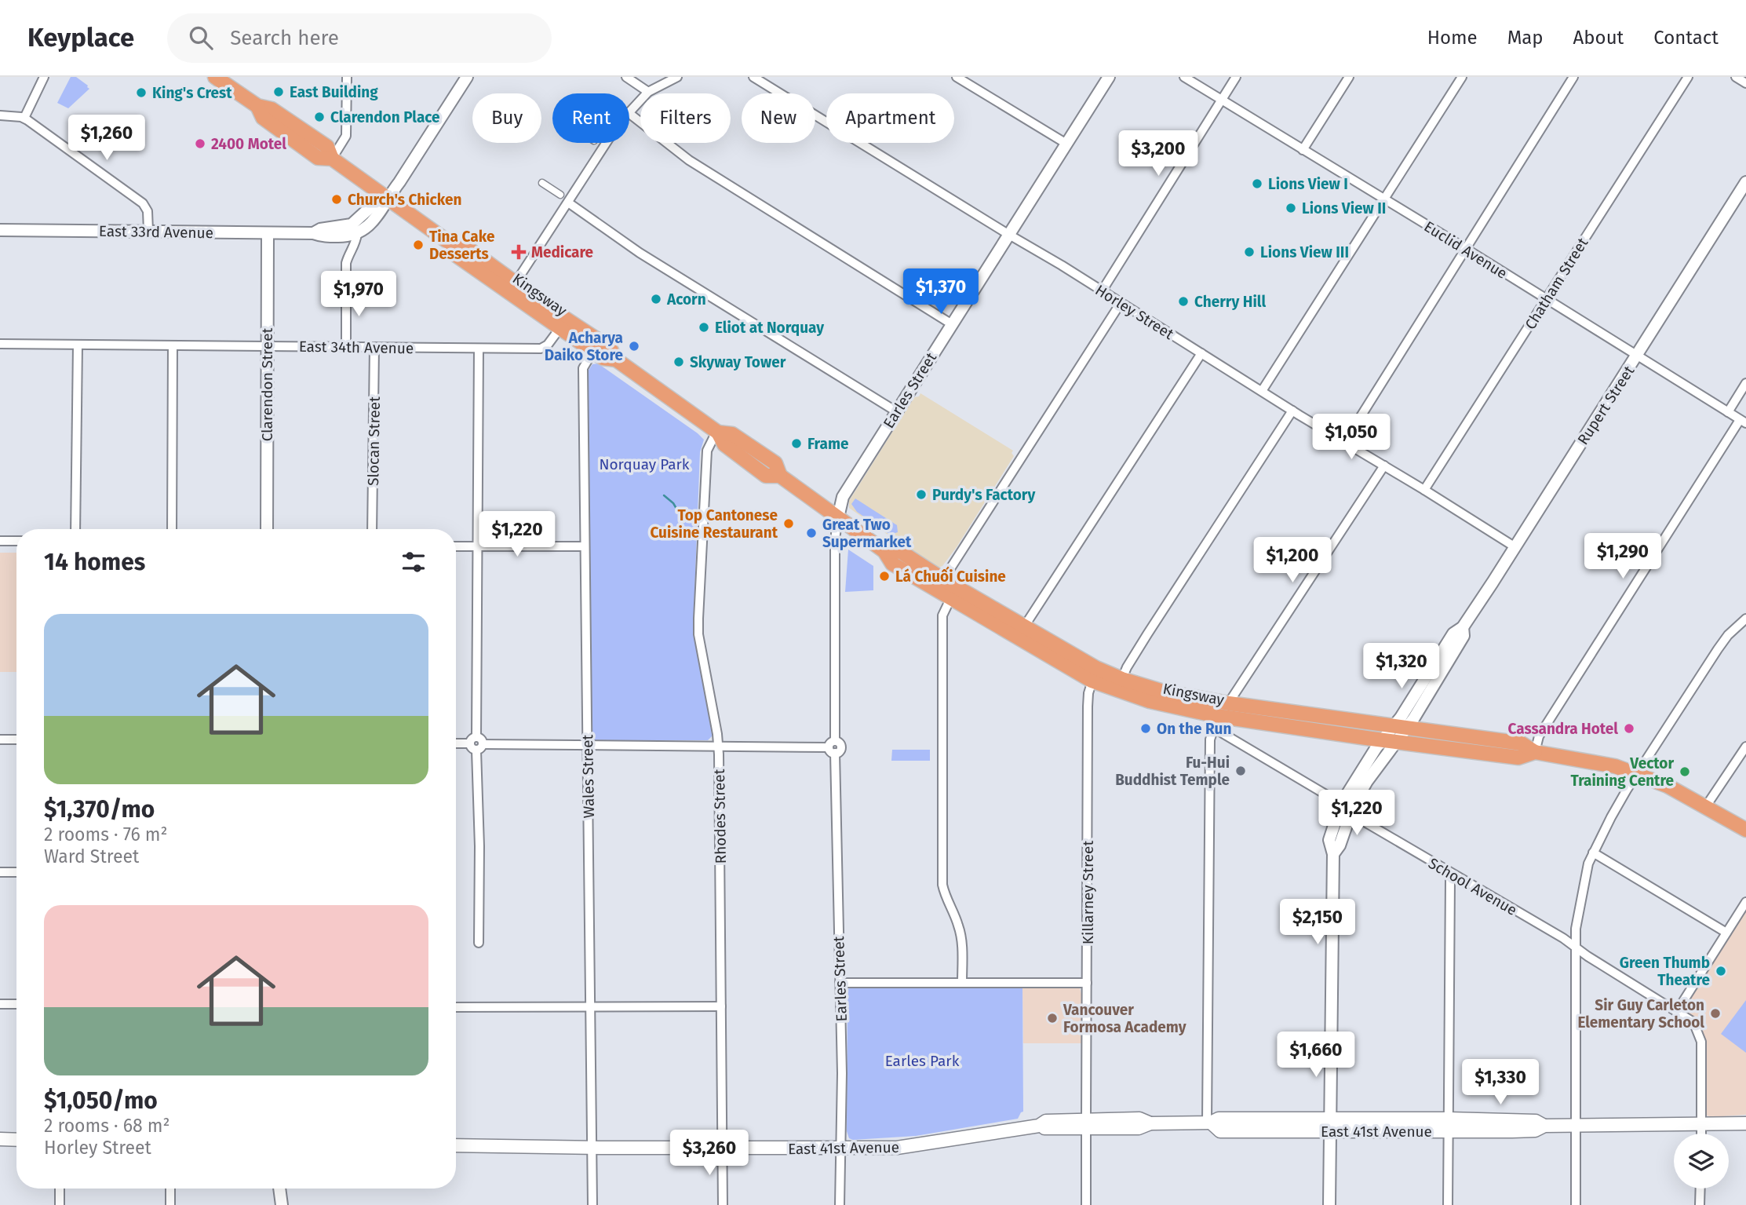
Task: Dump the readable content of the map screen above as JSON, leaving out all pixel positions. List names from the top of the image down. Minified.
{"streets":{"main road":["Kingsway","East 41st Avenue"],"street":["East 33rd Avenue","Euclid Avenue","Chatham Street","Horley Street","East 34th Avenue","Clarendon Street","Earles Street","Rupert Street","Slocan Street","Wales Street","Rhodes Street","School Avenue","Killarney Street"]},"crossings":[["East 33rd Avenue","Clarendon Street"],["Euclid Avenue","Chatham Street"],["Euclid Avenue","Rupert Street"],["Chatham Street","Horley Street"],["Kingsway","East 34th Avenue"],["Kingsway","Earles Street"],["Kingsway","Rupert Street"],["Kingsway","Wales Street"],["Kingsway","Rhodes Street"],["Kingsway","School Avenue"],["Kingsway","Killarney Street"],["Horley Street","Earles Street"],["Horley Street","Rupert Street"],["East 34th Avenue","Clarendon Street"],["East 34th Avenue","Slocan Street"],["Earles Street","East 41st Avenue"],["Rupert Street","School Avenue"],["Rupert Street","East 41st Avenue"],["Wales Street","East 41st Avenue"],["Rhodes Street","East 41st Avenue"],["School Avenue","East 41st Avenue"],["Killarney Street","East 41st Avenue"]],"parks":["Norquay Park","Earles Park"],"places":{"other":["East Building","King's Crest","Clarendon Place","2400 Motel","Lions View I","Church's Chicken","Lions View II","Tina Cake Desserts","Lions View III","Acorn","Cherry Hill","Eliot at Norquay","Acharya Daiko Store","Skyway Tower","Frame","Purdy's Factory","Top Cantonese Cuisine Restaurant","Great Two Supermarket","Lá Chuối Cuisine","On the Run","Cassandra Hotel","Fu-Hui Buddhist Temple","Vector Training Centre","Green Thumb Theatre","Sir Guy Carleton Elementary School","Vancouver Formosa Academy"],"health":["Medicare"]},"page":{"header":"Keyplace","search":"Search here","nav":["Home","Map","About","Contact"],"chip":["Buy","Rent","Filters","New","Apartment"],"price":["$1,260","$3,200","$1,370","$1,970","$1,050","$1,220","$1,290","$1,200","$1,320","$1,220","$2,150","$1,660","$1,330","$3,260"],"heading":"14 homes","list":[{"name":"$1,370/mo","note":"2 rooms · 76 m² · Ward Street"},{"name":"$1,050/mo","note":"2 rooms · 68 m² · Horley Street"}]}}
